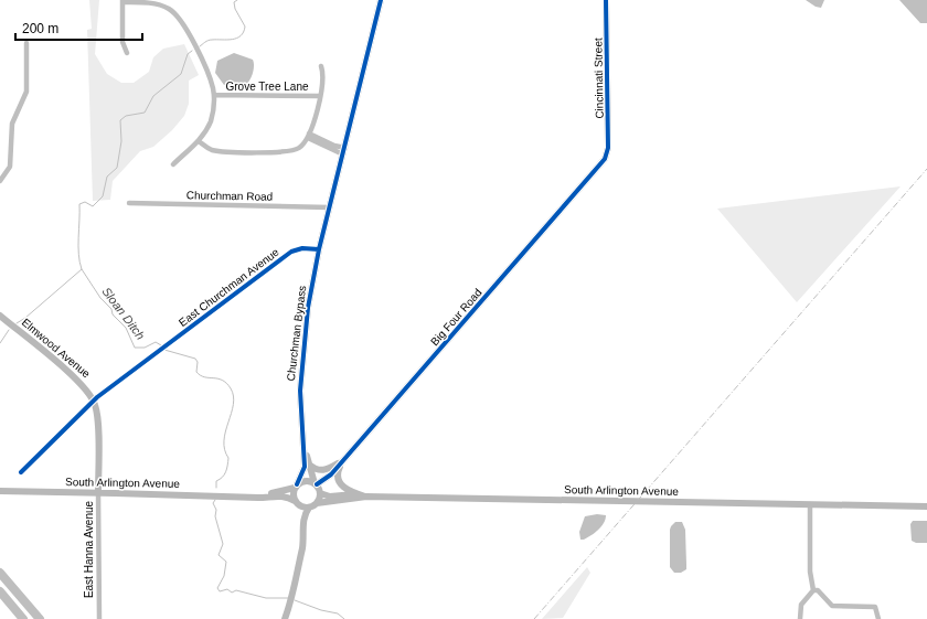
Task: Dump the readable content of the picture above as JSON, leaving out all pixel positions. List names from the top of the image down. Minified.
{"streets":{"street":["Cincinnati Street","Grove Tree Lane","Churchman Road","East Churchman Avenue","Big Four Road","Churchman Bypass","Elmwood Avenue","South Arlington Avenue","East Hanna Avenue"]},"crossings":[["Cincinnati Street","Big Four Road"],["East Churchman Avenue","Churchman Bypass"],["East Churchman Avenue","Elmwood Avenue"],["East Churchman Avenue","East Hanna Avenue"],["Big Four Road","Churchman Bypass"],["Big Four Road","South Arlington Avenue"],["Churchman Bypass","South Arlington Avenue"],["Elmwood Avenue","East Hanna Avenue"],["South Arlington Avenue","East Hanna Avenue"]],"water":["Sloan Ditch"],"scale_bar":"200 m"}
